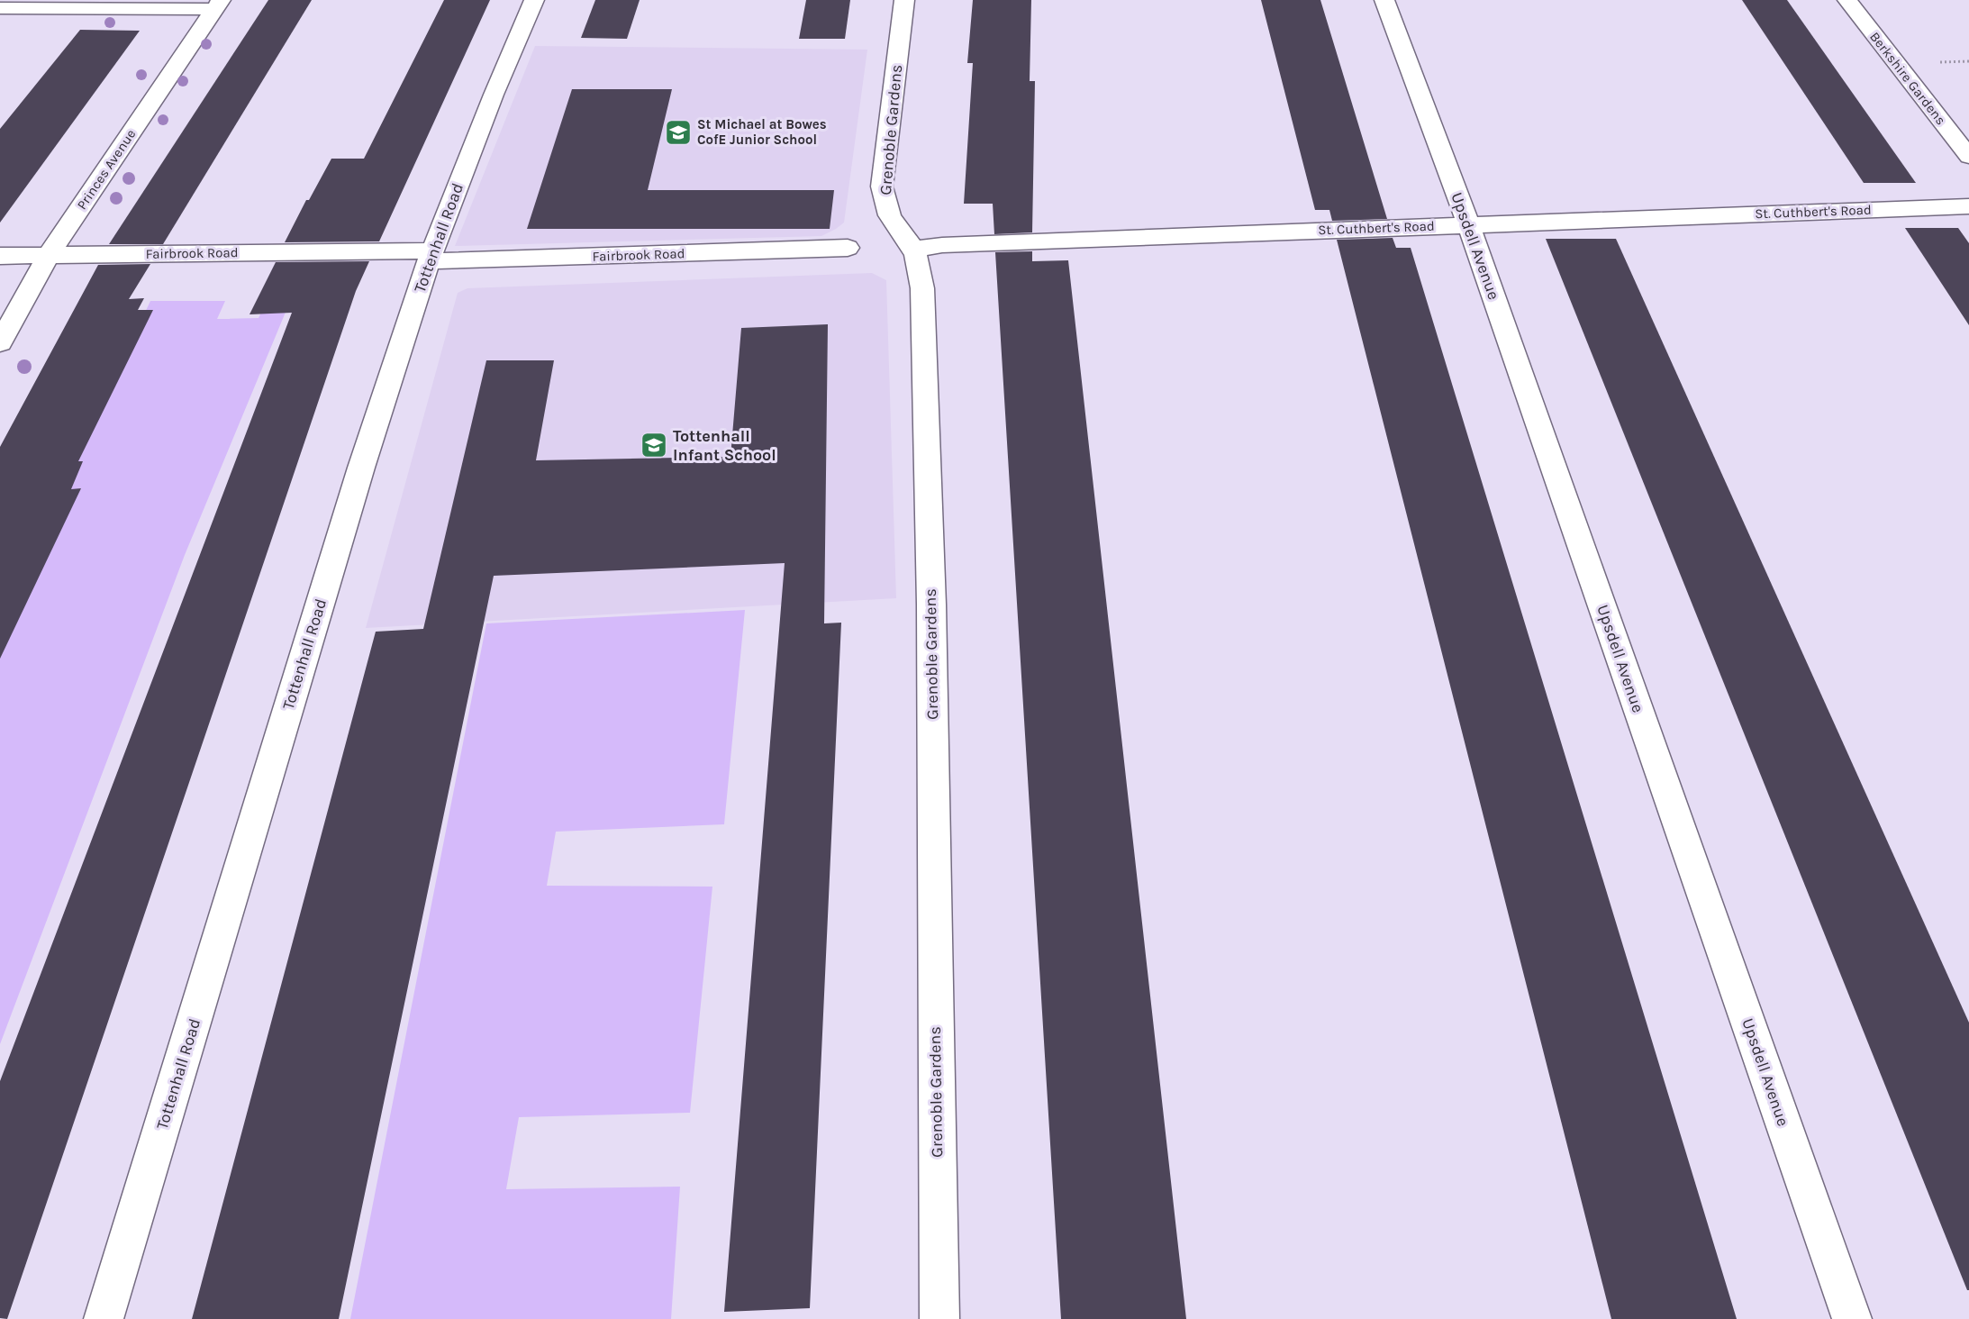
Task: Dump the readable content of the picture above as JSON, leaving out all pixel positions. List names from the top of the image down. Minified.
{"streets":{"street":["Berkshire Gardens","Grenoble Gardens","Princes Avenue","St. Cuthbert's Road","Tottenhall Road","Upsdell Avenue","Fairbrook Road"]},"crossings":[["Grenoble Gardens","St. Cuthbert's Road"],["Princes Avenue","Fairbrook Road"],["St. Cuthbert's Road","Upsdell Avenue"],["Tottenhall Road","Fairbrook Road"]],"places":{"school or university":["St Michael at Bowes CofE Junior School","Tottenhall Infant School"]}}
